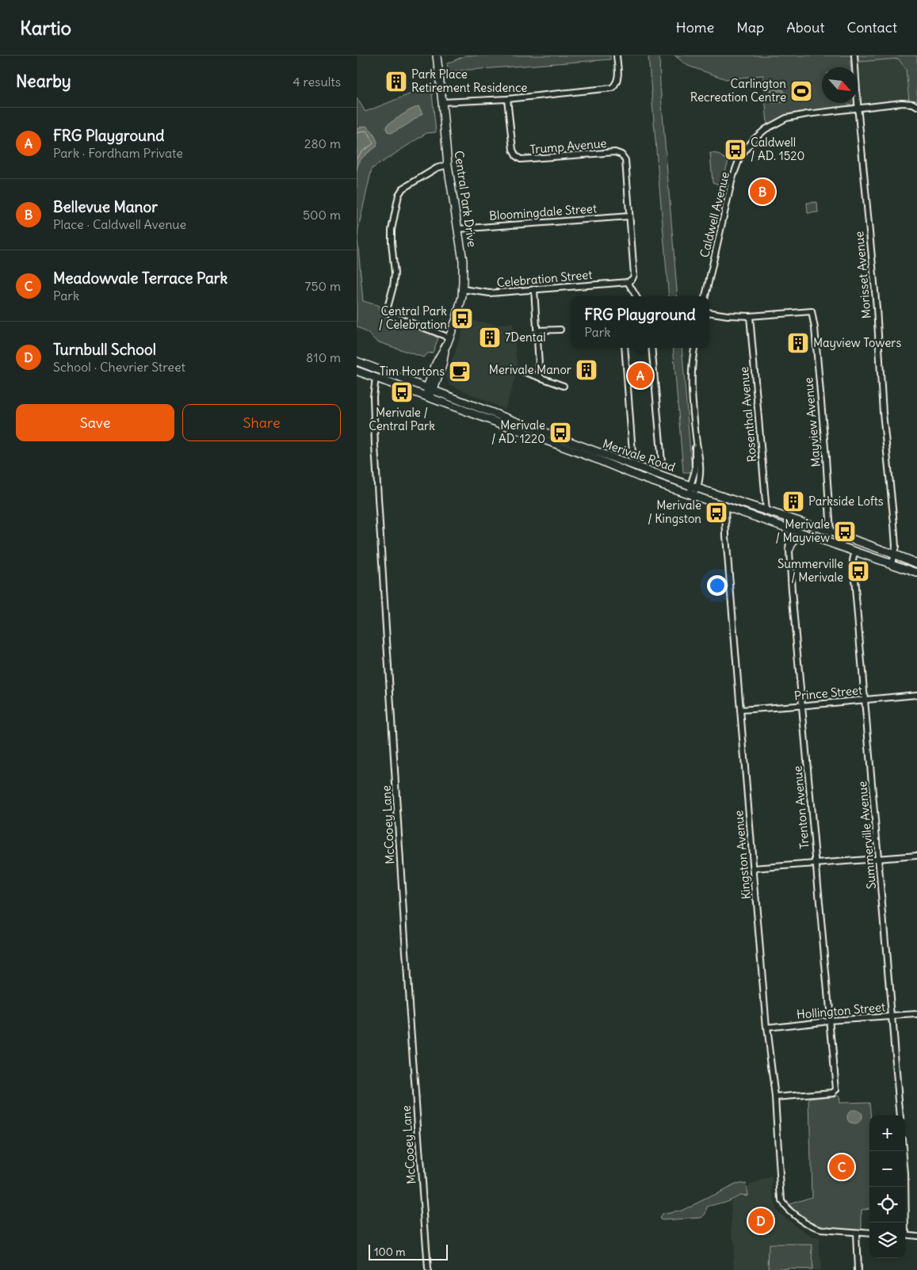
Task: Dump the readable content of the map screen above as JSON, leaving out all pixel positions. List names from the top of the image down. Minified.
{"streets":{"main road":["Central Park Drive","Merivale Road"],"street":["Trump Avenue","Bloomingdale Street","Caldwell Avenue","Morisset Avenue","Celebration Street","Rosenthal Avenue","Mayview Avenue","Prince Street","Trenton Avenue","McCooey Lane","Summerville Avenue","Kingston Avenue","Hollington Street"]},"crossings":[["Trump Avenue","Bloomingdale Street"],["Trump Avenue","Celebration Street"],["Central Park Drive","Bloomingdale Street"],["Central Park Drive","Celebration Street"],["Central Park Drive","Merivale Road"],["Caldwell Avenue","Morisset Avenue"],["Morisset Avenue","Merivale Road"],["Rosenthal Avenue","Mayview Avenue"],["Rosenthal Avenue","Merivale Road"],["Mayview Avenue","Merivale Road"],["Merivale Road","Trenton Avenue"],["Merivale Road","McCooey Lane"],["Merivale Road","Summerville Avenue"],["Merivale Road","Kingston Avenue"],["Prince Street","Trenton Avenue"],["Prince Street","Summerville Avenue"],["Prince Street","Kingston Avenue"],["Trenton Avenue","Kingston Avenue"],["Trenton Avenue","Hollington Street"],["Summerville Avenue","Hollington Street"],["Kingston Avenue","Hollington Street"]],"places":{"building":["Park Place Retirement Residence","7Dental","Mayview Towers","Merivale Manor","Parkside Lofts"],"sports":["Carlington Recreation Centre"],"bus stop":["Caldwell / AD. 1520","Central Park / Celebration","Merivale / Central Park","Merivale / AD. 1220","Merivale / Kingston","Merivale / Mayview","Summerville / Merivale"],"cafe":["Tim Hortons"]},"scale_bar":"100 m","north":"bottom right","page":{"header":"Kartio","nav":["Home","Map","About","Contact"],"heading":["Nearby","4 results"],"list":[{"mark":"A","name":"FRG Playground","note":"Park · Fordham Private","value":"280 m"},{"mark":"B","name":"Bellevue Manor","note":"Place · Caldwell Avenue","value":"500 m"},{"mark":"C","name":"Meadowvale Terrace Park","note":"Park","value":"750 m"},{"mark":"D","name":"Turnbull School","note":"School · Chevrier Street","value":"810 m"}],"pins":["B","A","C","D"],"popup":["FRG Playground","Park"],"buttons":["Save","Share"],"map_buttons":["+","−"],"scale":"100 m"}}
